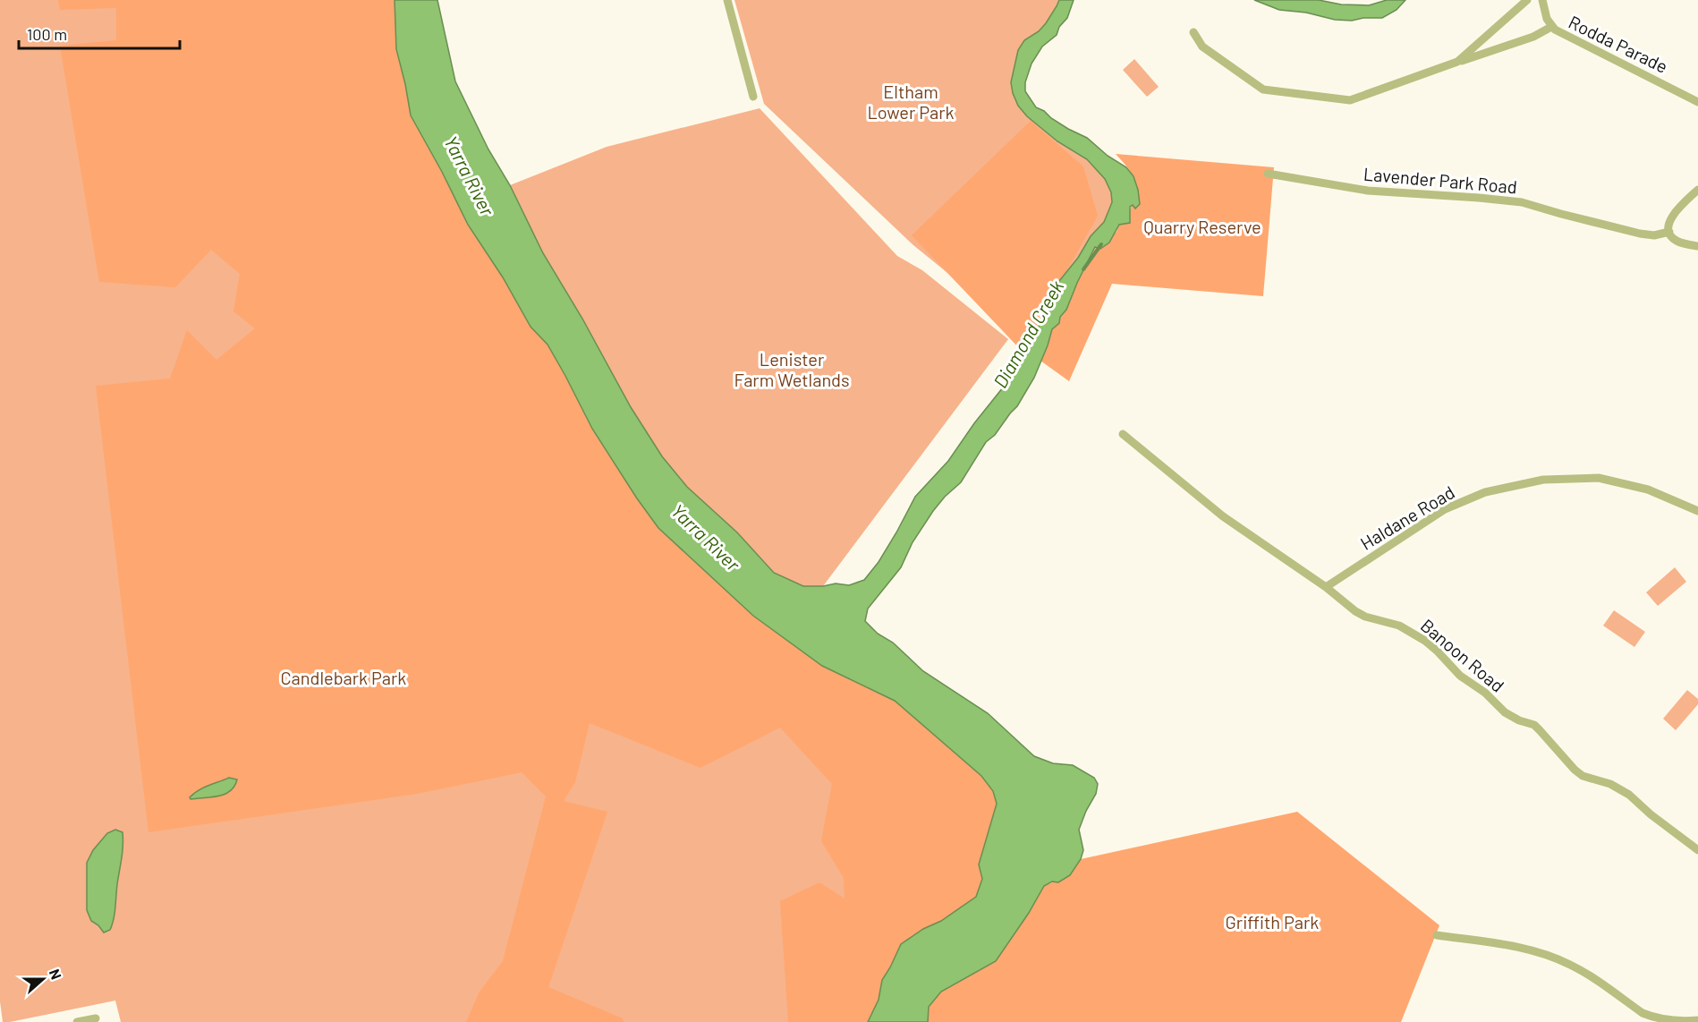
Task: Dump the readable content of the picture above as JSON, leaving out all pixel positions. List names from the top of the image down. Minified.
{"streets":{"street":["Rodda Parade","Lavender Park Road","Haldane Road","Banoon Road"]},"crossings":[["Haldane Road","Banoon Road"]],"water":["Yarra River","Diamond Creek"],"parks":["Eltham Lower Park","Quarry Reserve","Lenister Farm Wetlands","Candlebark Park","Griffith Park"],"scale_bar":"100 m","north":"right"}
